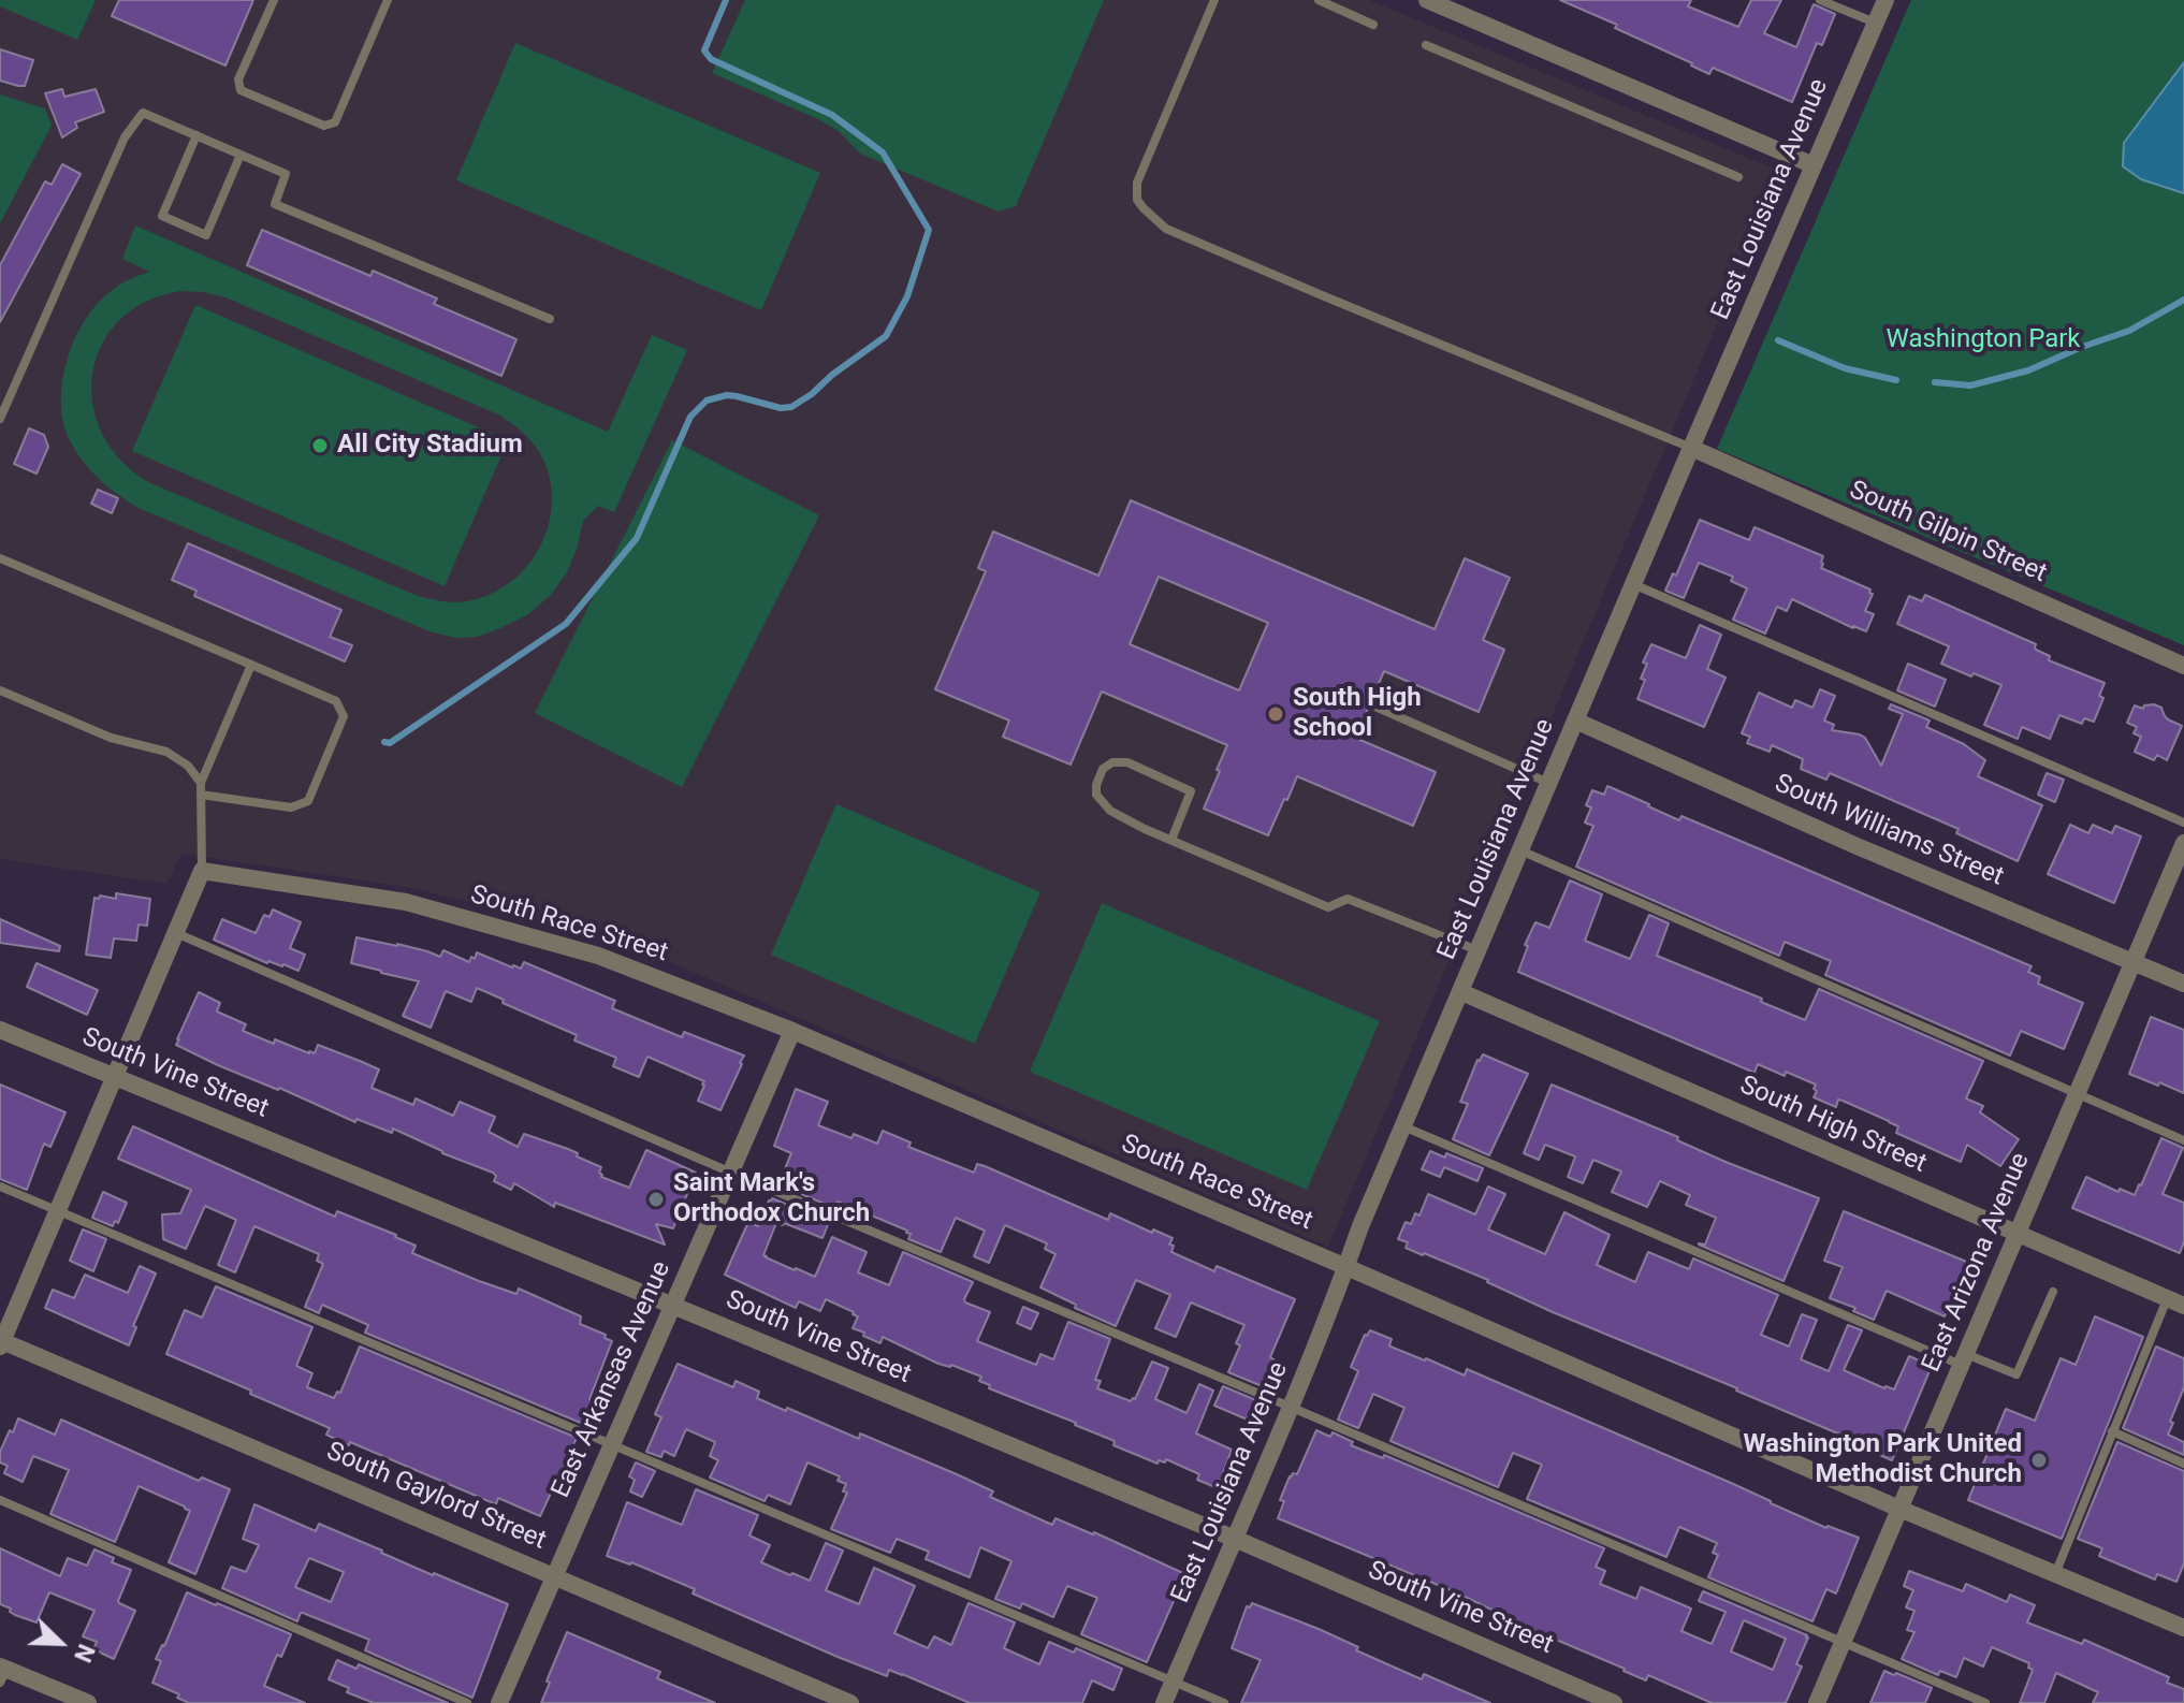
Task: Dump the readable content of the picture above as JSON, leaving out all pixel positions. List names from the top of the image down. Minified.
{"streets":{"street":["East Louisiana Avenue","South Gilpin Street","South Williams Street","South Race Street","South Vine Street","South High Street","East Arizona Avenue","East Arkansas Avenue","South Gaylord Street"]},"crossings":[["East Louisiana Avenue","South Gilpin Street"],["East Louisiana Avenue","South Williams Street"],["East Louisiana Avenue","South Race Street"],["East Louisiana Avenue","South Vine Street"],["East Louisiana Avenue","South High Street"],["South Williams Street","East Arizona Avenue"],["South Race Street","East Arizona Avenue"],["South Race Street","East Arkansas Avenue"],["South Vine Street","East Arkansas Avenue"],["South High Street","East Arizona Avenue"],["East Arkansas Avenue","South Gaylord Street"]],"parks":["Washington Park"],"places":["All City Stadium","South High School","Saint Mark's Orthodox Church","Washington Park United Methodist Church"],"north":"bottom right"}
